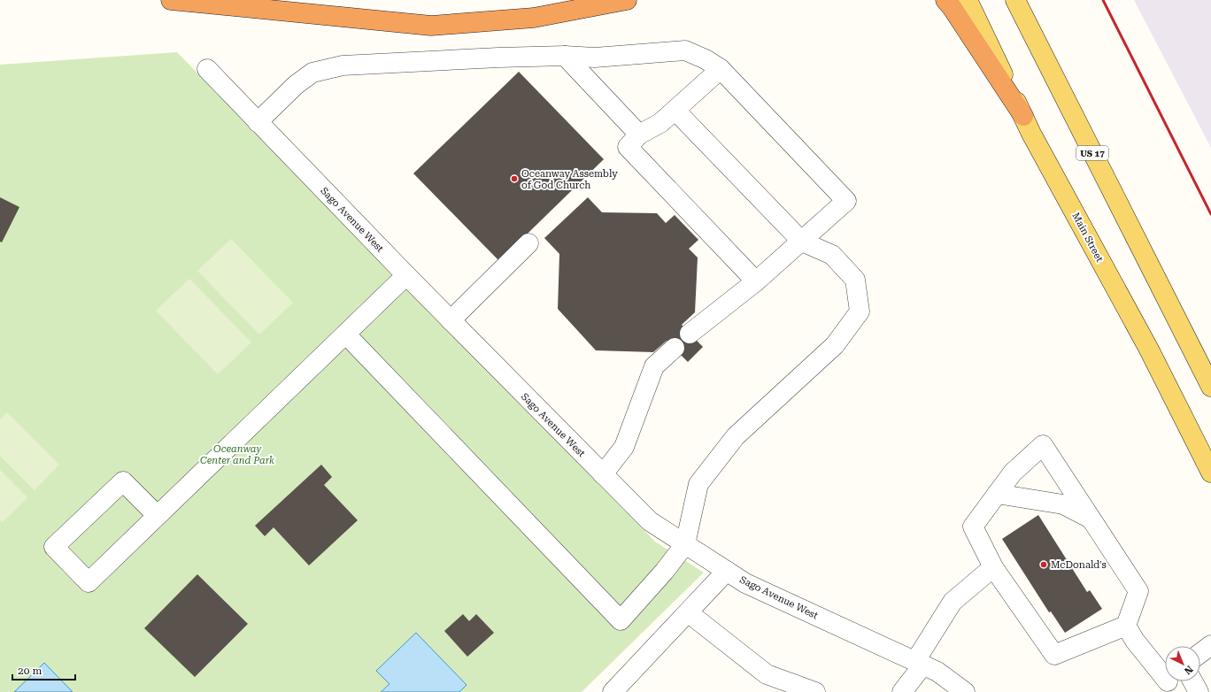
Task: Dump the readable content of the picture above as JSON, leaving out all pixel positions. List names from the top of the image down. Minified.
{"streets":{"main road":["US 17","Main Street"],"street":["Sago Avenue West"]},"parks":["Oceanway Center and Park"],"places":["Oceanway Assembly of God Church","McDonald's"],"scale_bar":"20 m","north":"bottom right"}
